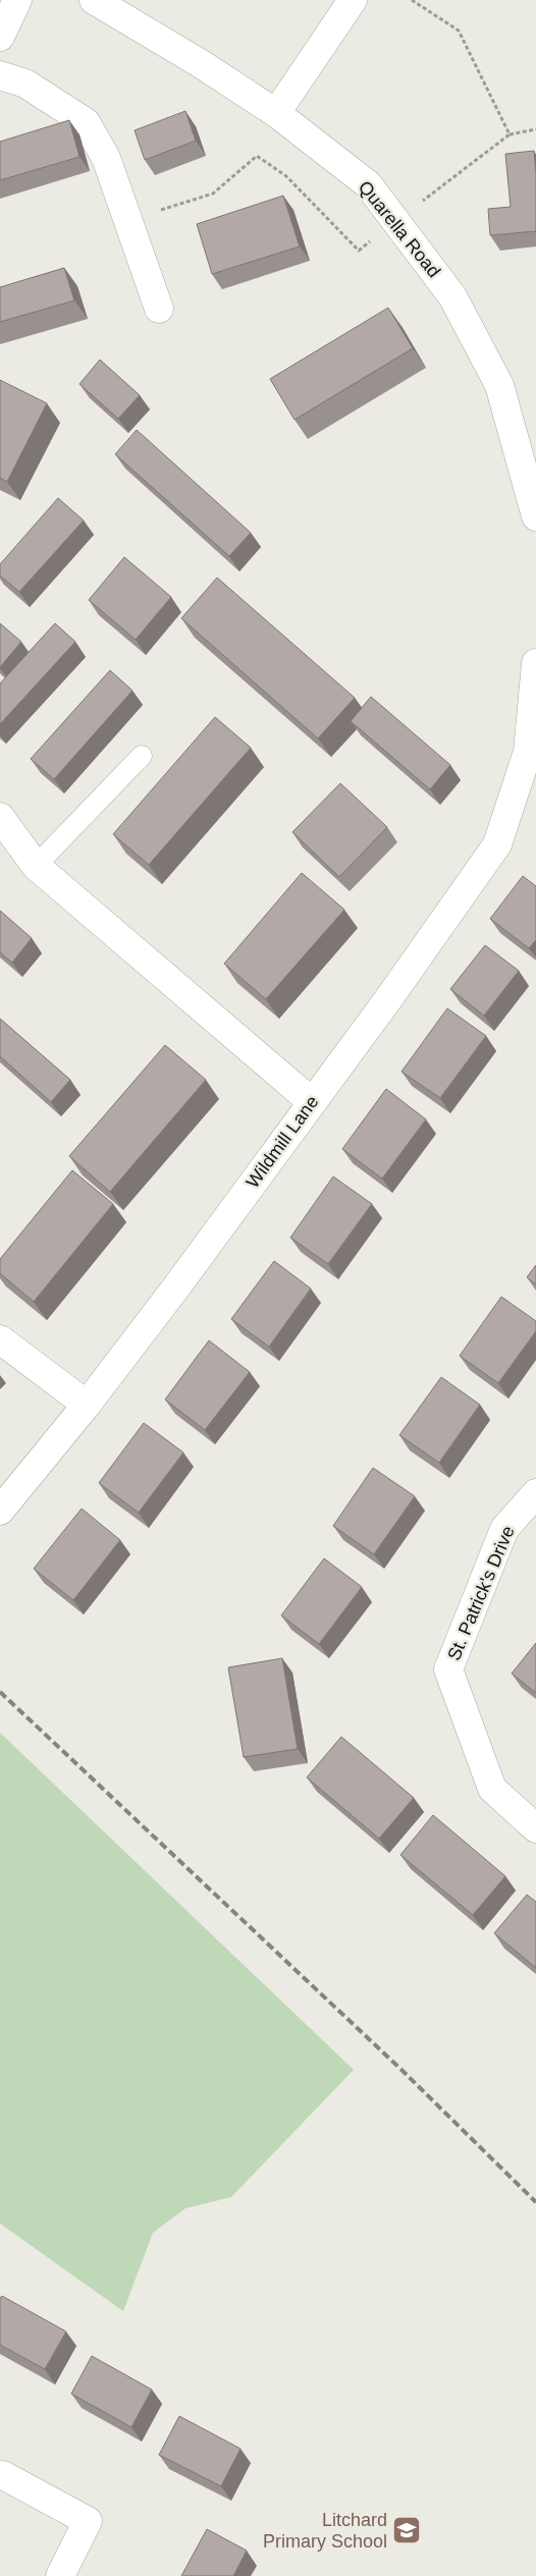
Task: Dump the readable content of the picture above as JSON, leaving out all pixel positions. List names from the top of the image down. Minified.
{"streets":{"street":["Quarella Road","Wildmill Lane","St. Patrick's Drive"]},"places":{"school or university":["Litchard Primary School"]}}
